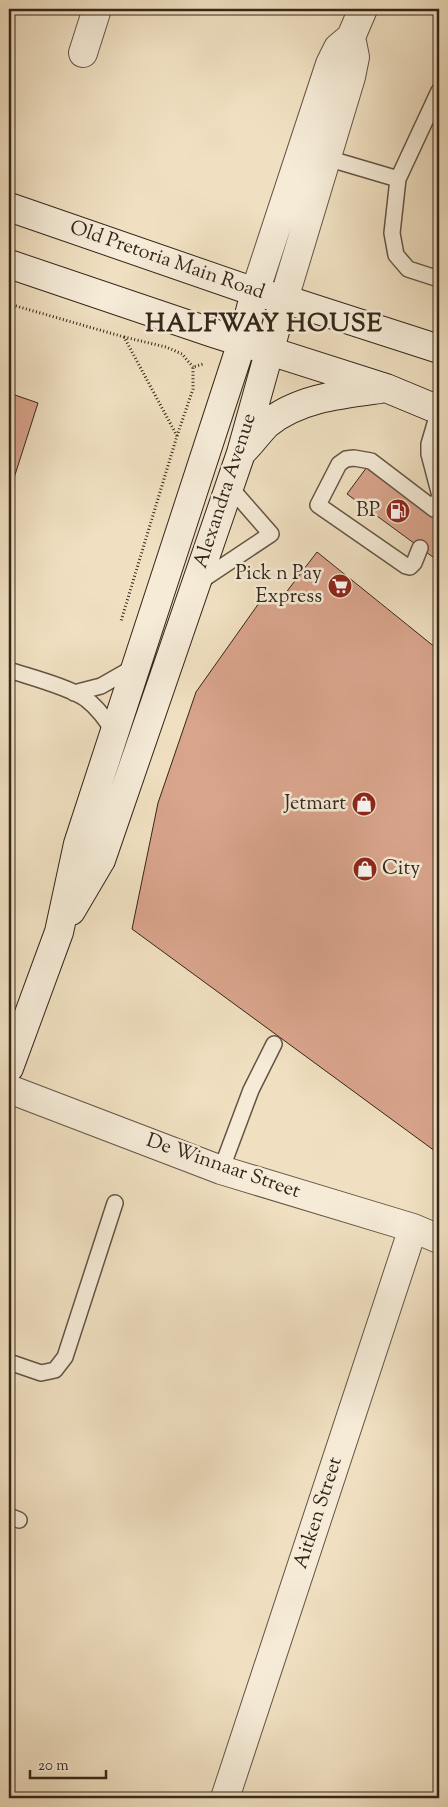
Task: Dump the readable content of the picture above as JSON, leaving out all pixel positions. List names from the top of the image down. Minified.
{"streets":{"main road":["Old Pretoria Main Road","Alexandra Avenue","De Winnaar Street","Aitken Street"]},"crossings":[["Old Pretoria Main Road","Alexandra Avenue"],["De Winnaar Street","Aitken Street"]],"districts":["HALFWAY HOUSE"],"places":{"fuel station":["BP"],"supermarket":["Pick n Pay Express"],"shop":["Jetmart","City"]},"scale_bar":"20 m"}
